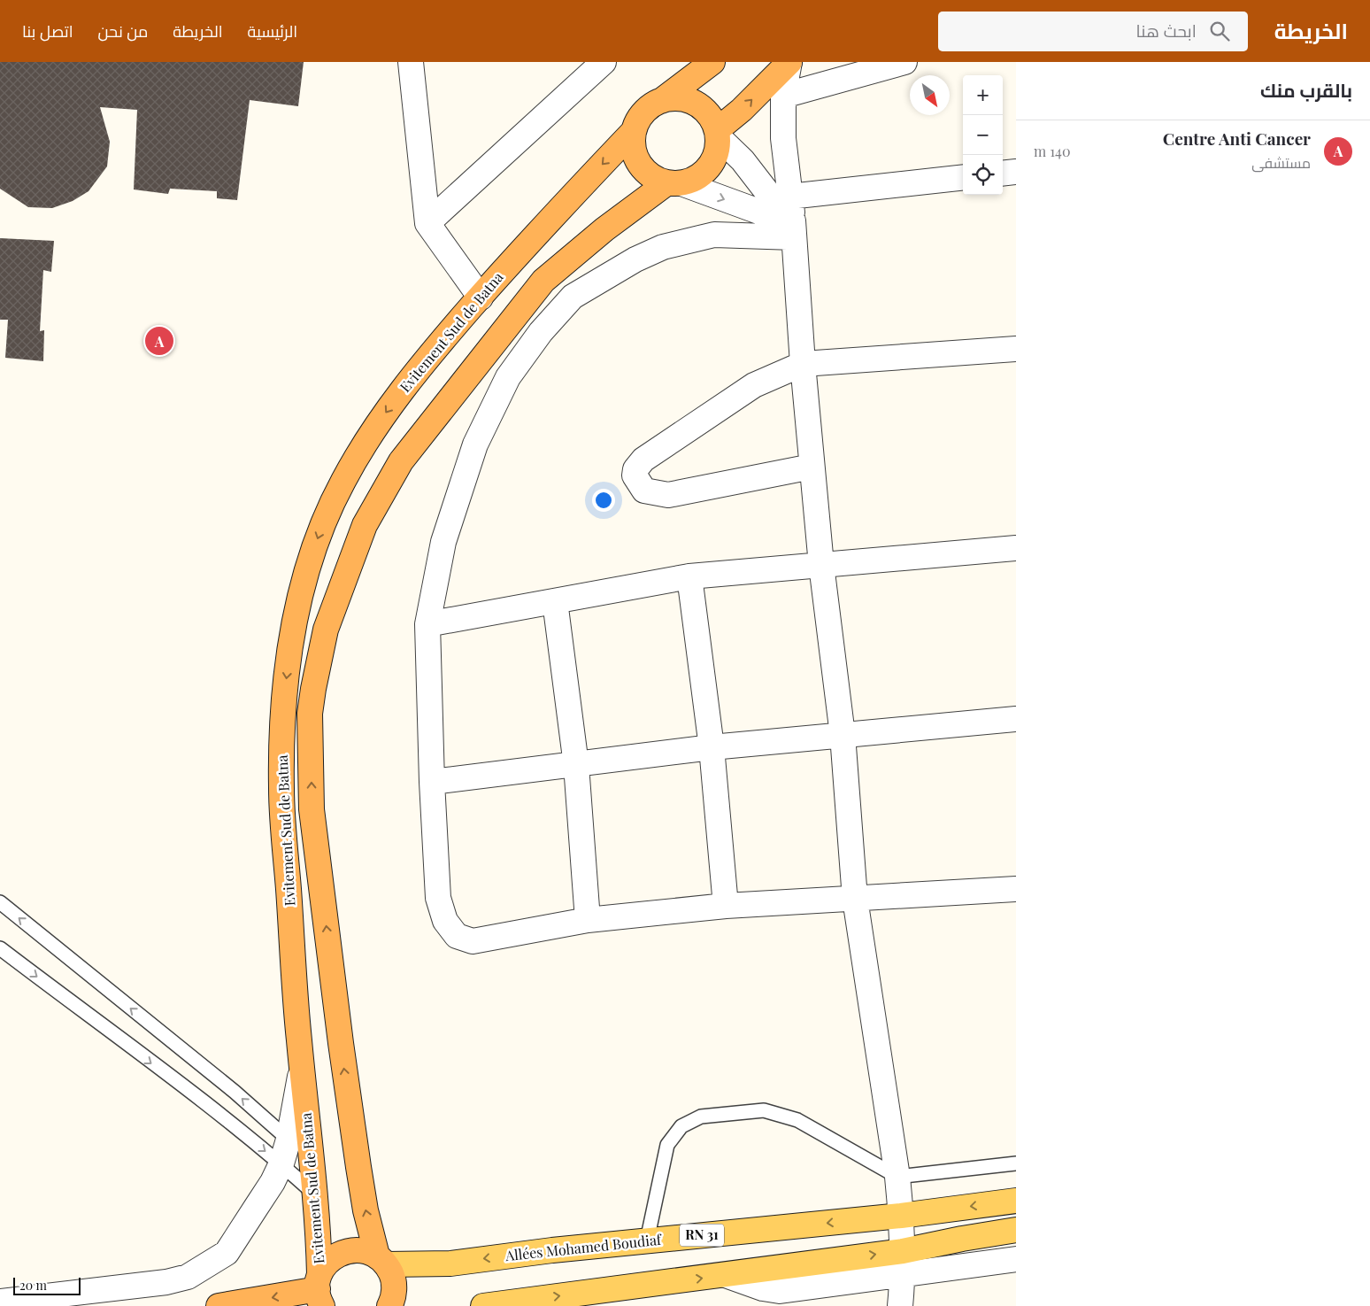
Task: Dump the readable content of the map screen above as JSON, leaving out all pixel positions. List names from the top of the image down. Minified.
{"streets":{"highway":["Evitement Sud de Batna"],"main road":["RN 31","Allées Mohamed Boudiaf"]},"crossings":[["Evitement Sud de Batna","Allées Mohamed Boudiaf"]],"scale_bar":"20 m","north":"bottom right","page":{"header":"الخريطة","search":"ابحث هنا","nav":["الرئيسية","الخريطة","من نحن","اتصل بنا"],"heading":"بالقرب منك","map_buttons":["+","−"],"list":[{"mark":"A","name":"Centre Anti Cancer","note":"مستشفى","value":"140 m"}],"pins":"A","scale":"20 m"}}
